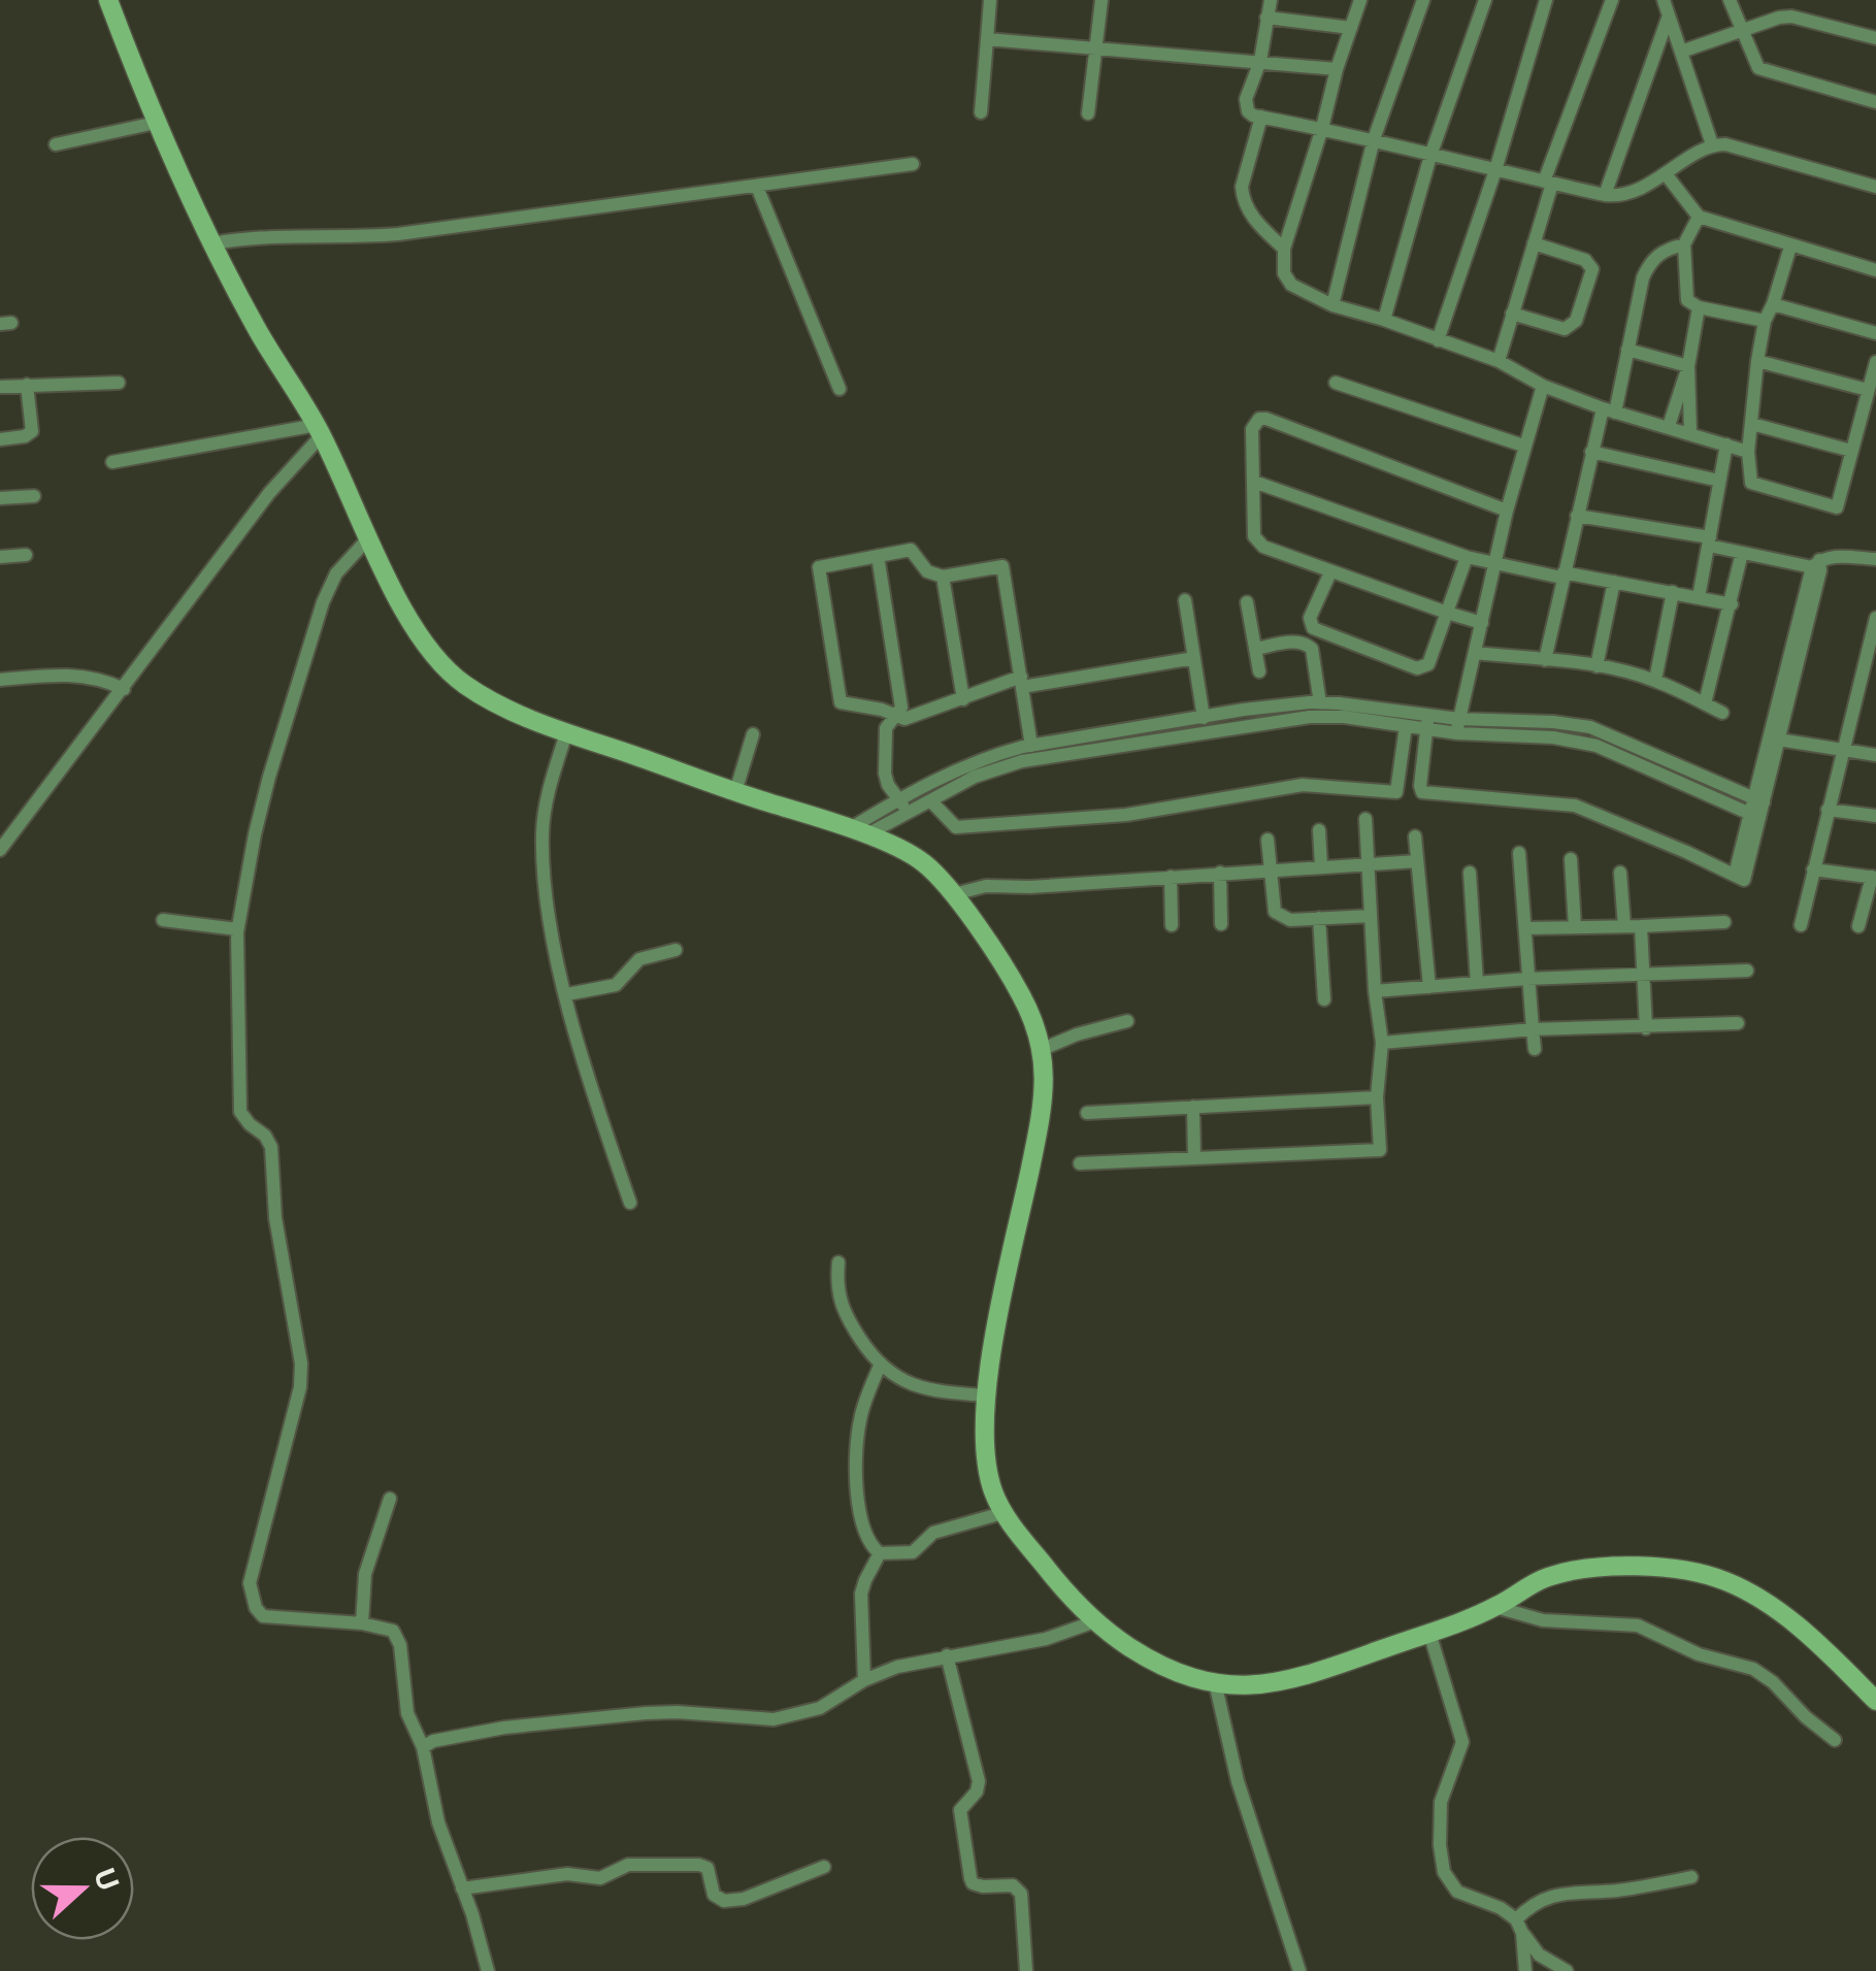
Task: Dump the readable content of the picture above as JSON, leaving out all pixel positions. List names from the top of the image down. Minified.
{"north":"right"}
